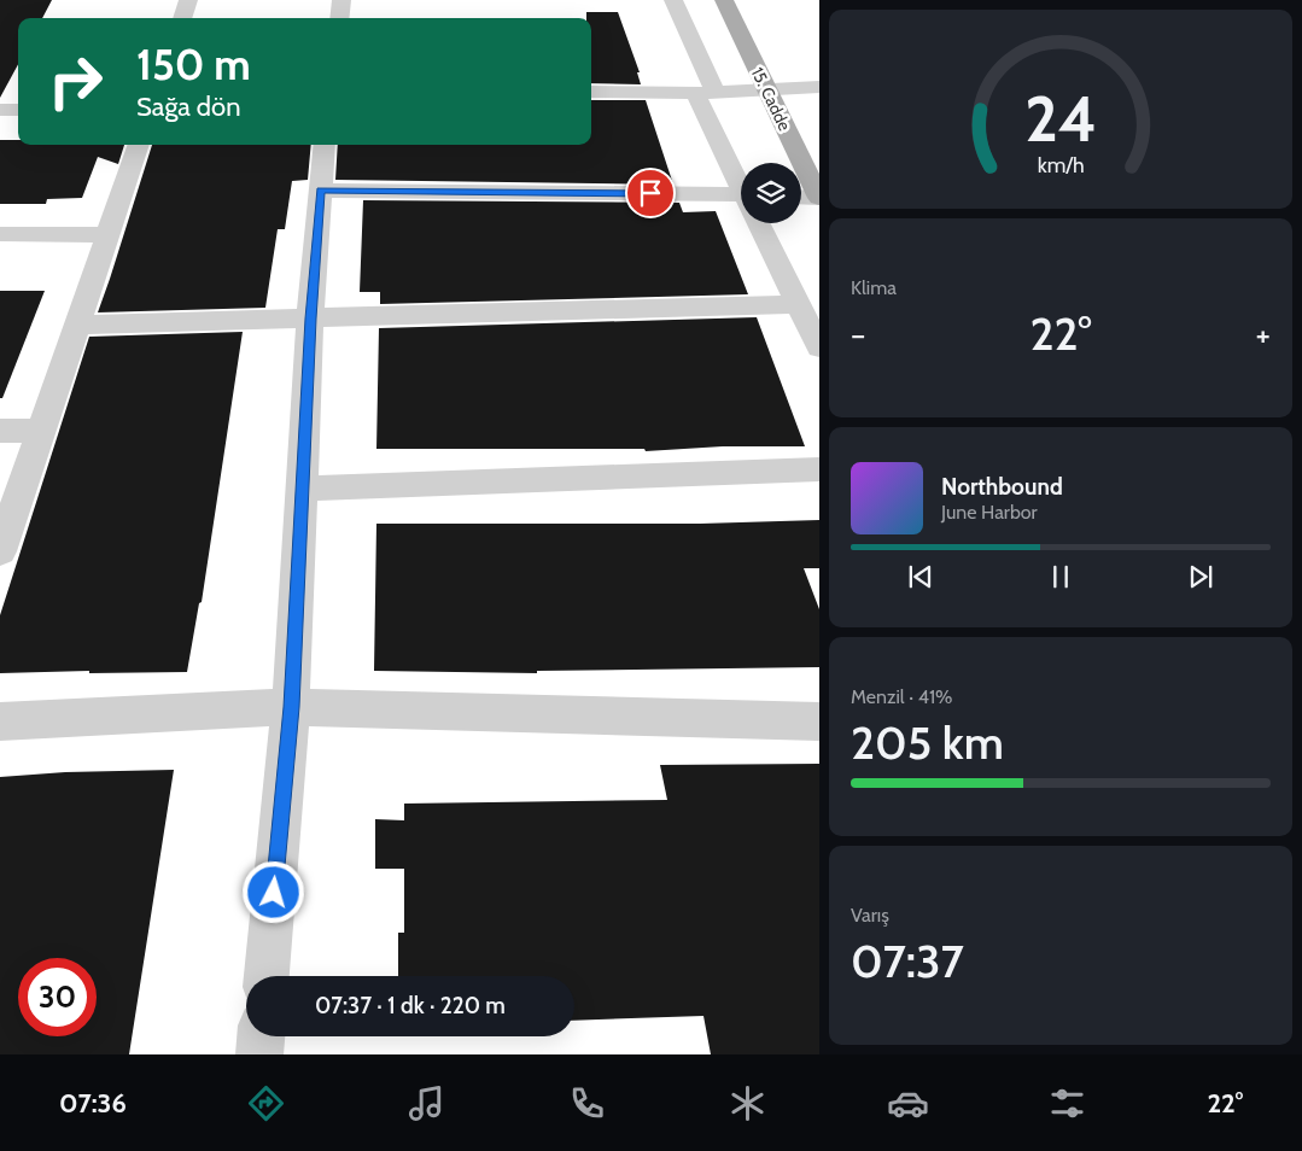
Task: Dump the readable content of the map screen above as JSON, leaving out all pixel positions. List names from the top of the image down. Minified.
{"streets":{"main road":["15. Cadde"]},"page":{"turn":["150 m","Sağa dön"],"tile":["Klima",["Menzil · 41%","205 km"],["Varış","07:37"]],"heat":["−","22°","+"],"song":["Northbound","June Harbor"],"limit":"30","trip":"07:37 · 1 dk · 220 m","tabs":["07:36","22°"],"gauge":["24","km/h"]}}
